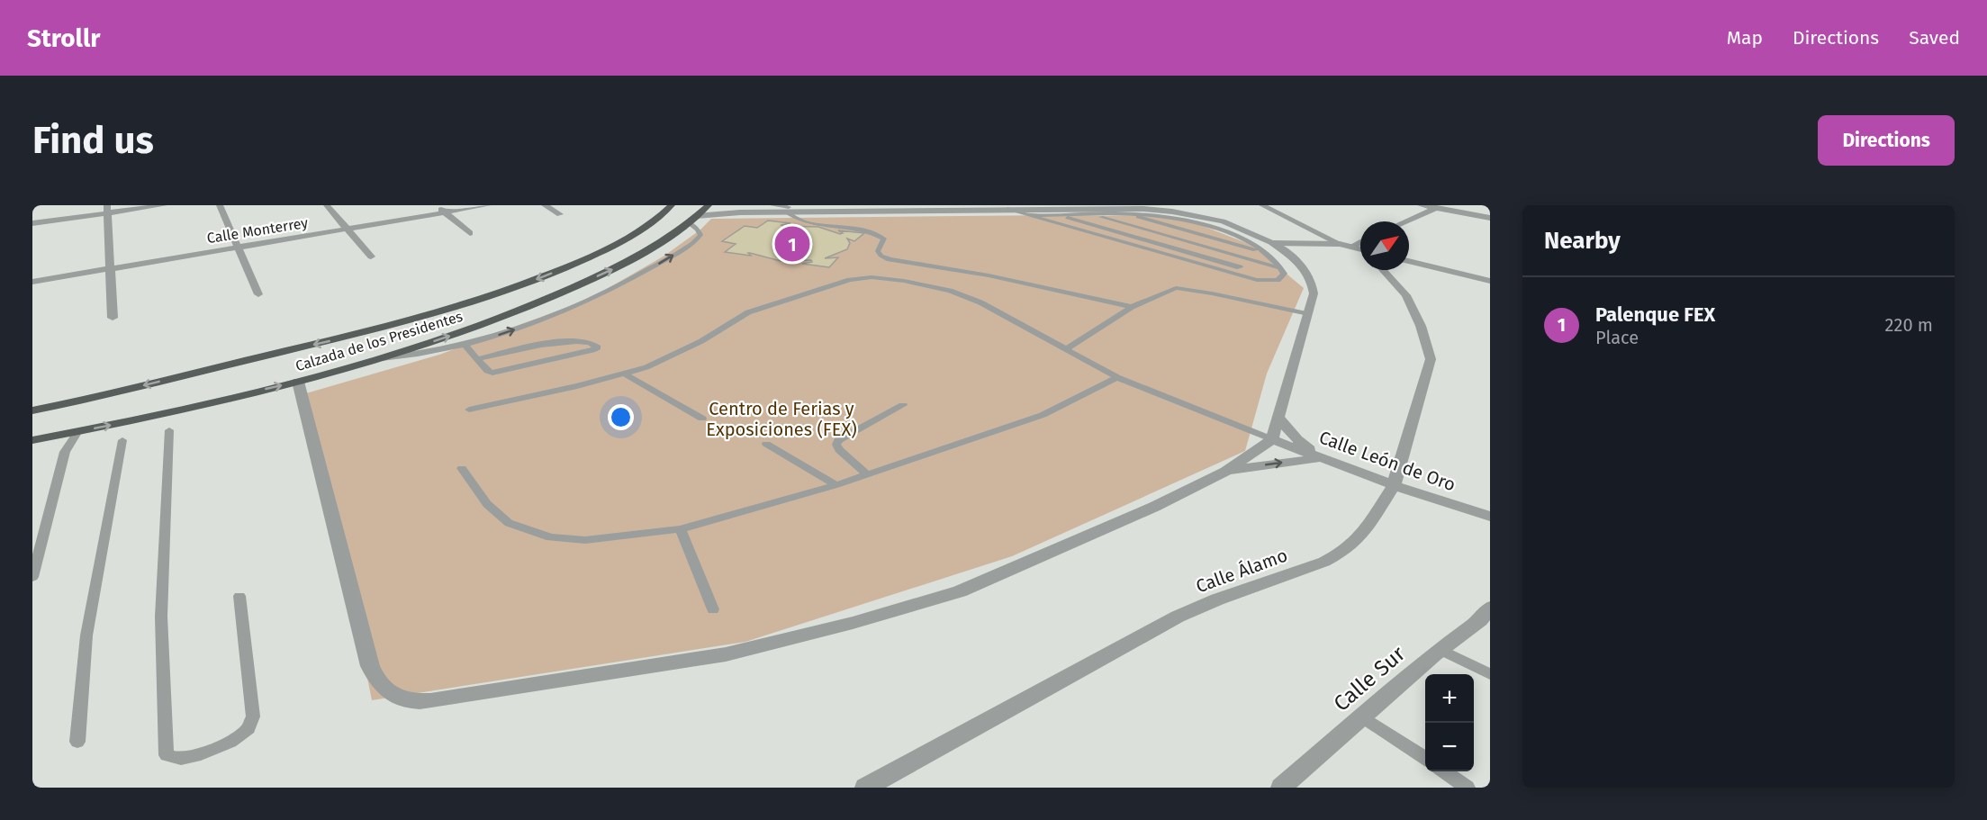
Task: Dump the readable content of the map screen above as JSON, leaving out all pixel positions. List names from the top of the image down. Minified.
{"streets":{"highway":["Calzada de los Presidentes"],"street":["Calle Monterrey","Calle León de Oro","Calle Álamo","Calle Sur"]},"crossings":[["Calle León de Oro","Calle Álamo"]],"parks":["Centro de Ferias y Exposiciones (FEX)"],"north":"top right","page":{"header":"Strollr","nav":["Map","Directions","Saved"],"buttons":"Directions","title":"Find us","heading":"Nearby","pins":"1","list":[{"mark":"1","name":"Palenque FEX","note":"Place","value":"220 m"}],"map_buttons":["+","−"]}}
